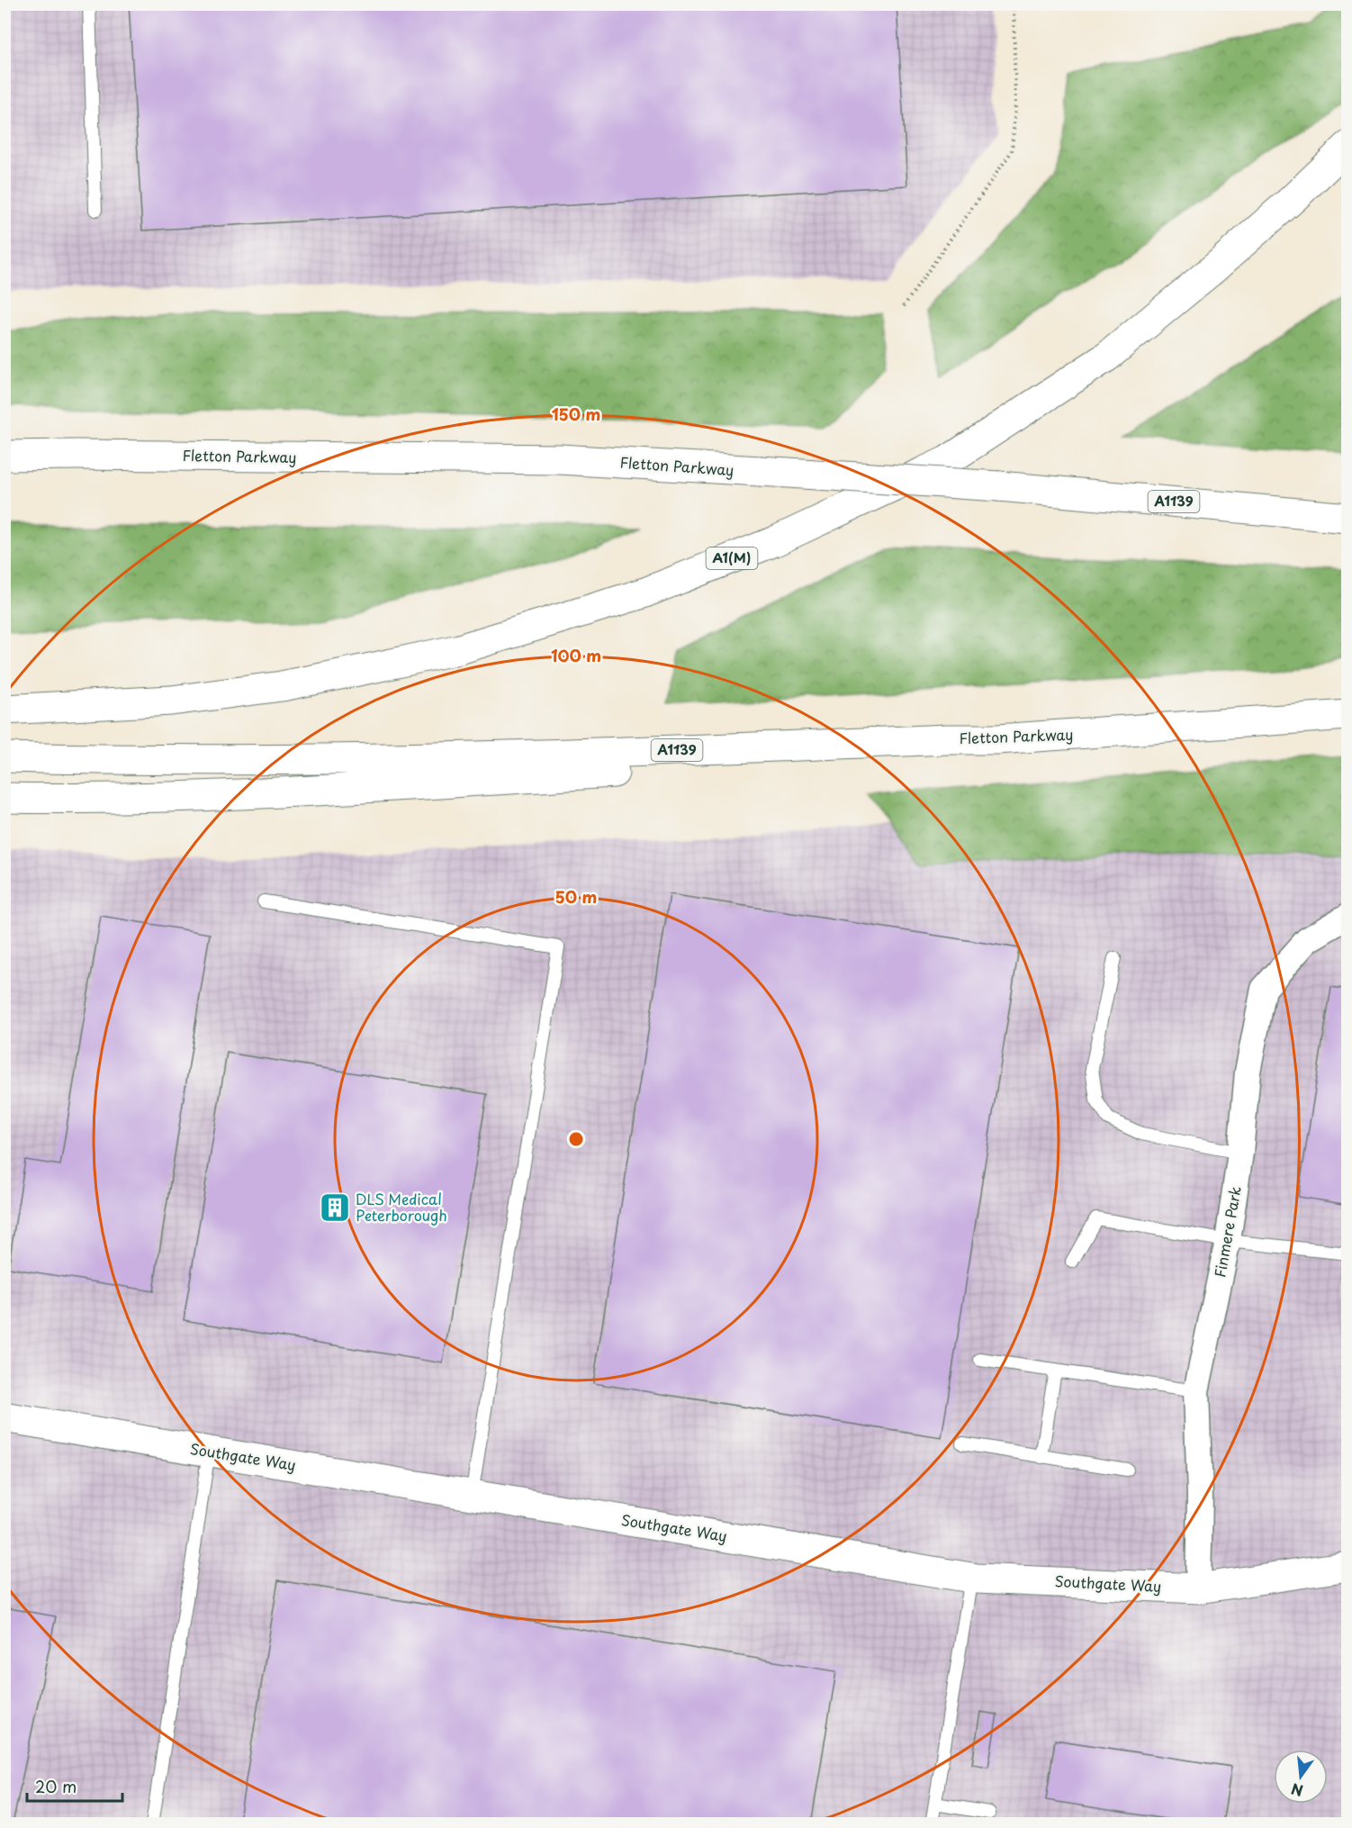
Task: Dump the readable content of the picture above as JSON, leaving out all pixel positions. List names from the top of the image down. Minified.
{"streets":{"main road":["Fletton Parkway","A1139","A1(M)","Southgate Way"],"street":["Finmere Park"]},"crossings":[["Finmere Park","Southgate Way"]],"places":{"building":["DLS Medical Peterborough"]},"scale_bar":"20 m","north":"bottom","rings":["150 m","100 m","50 m"]}
